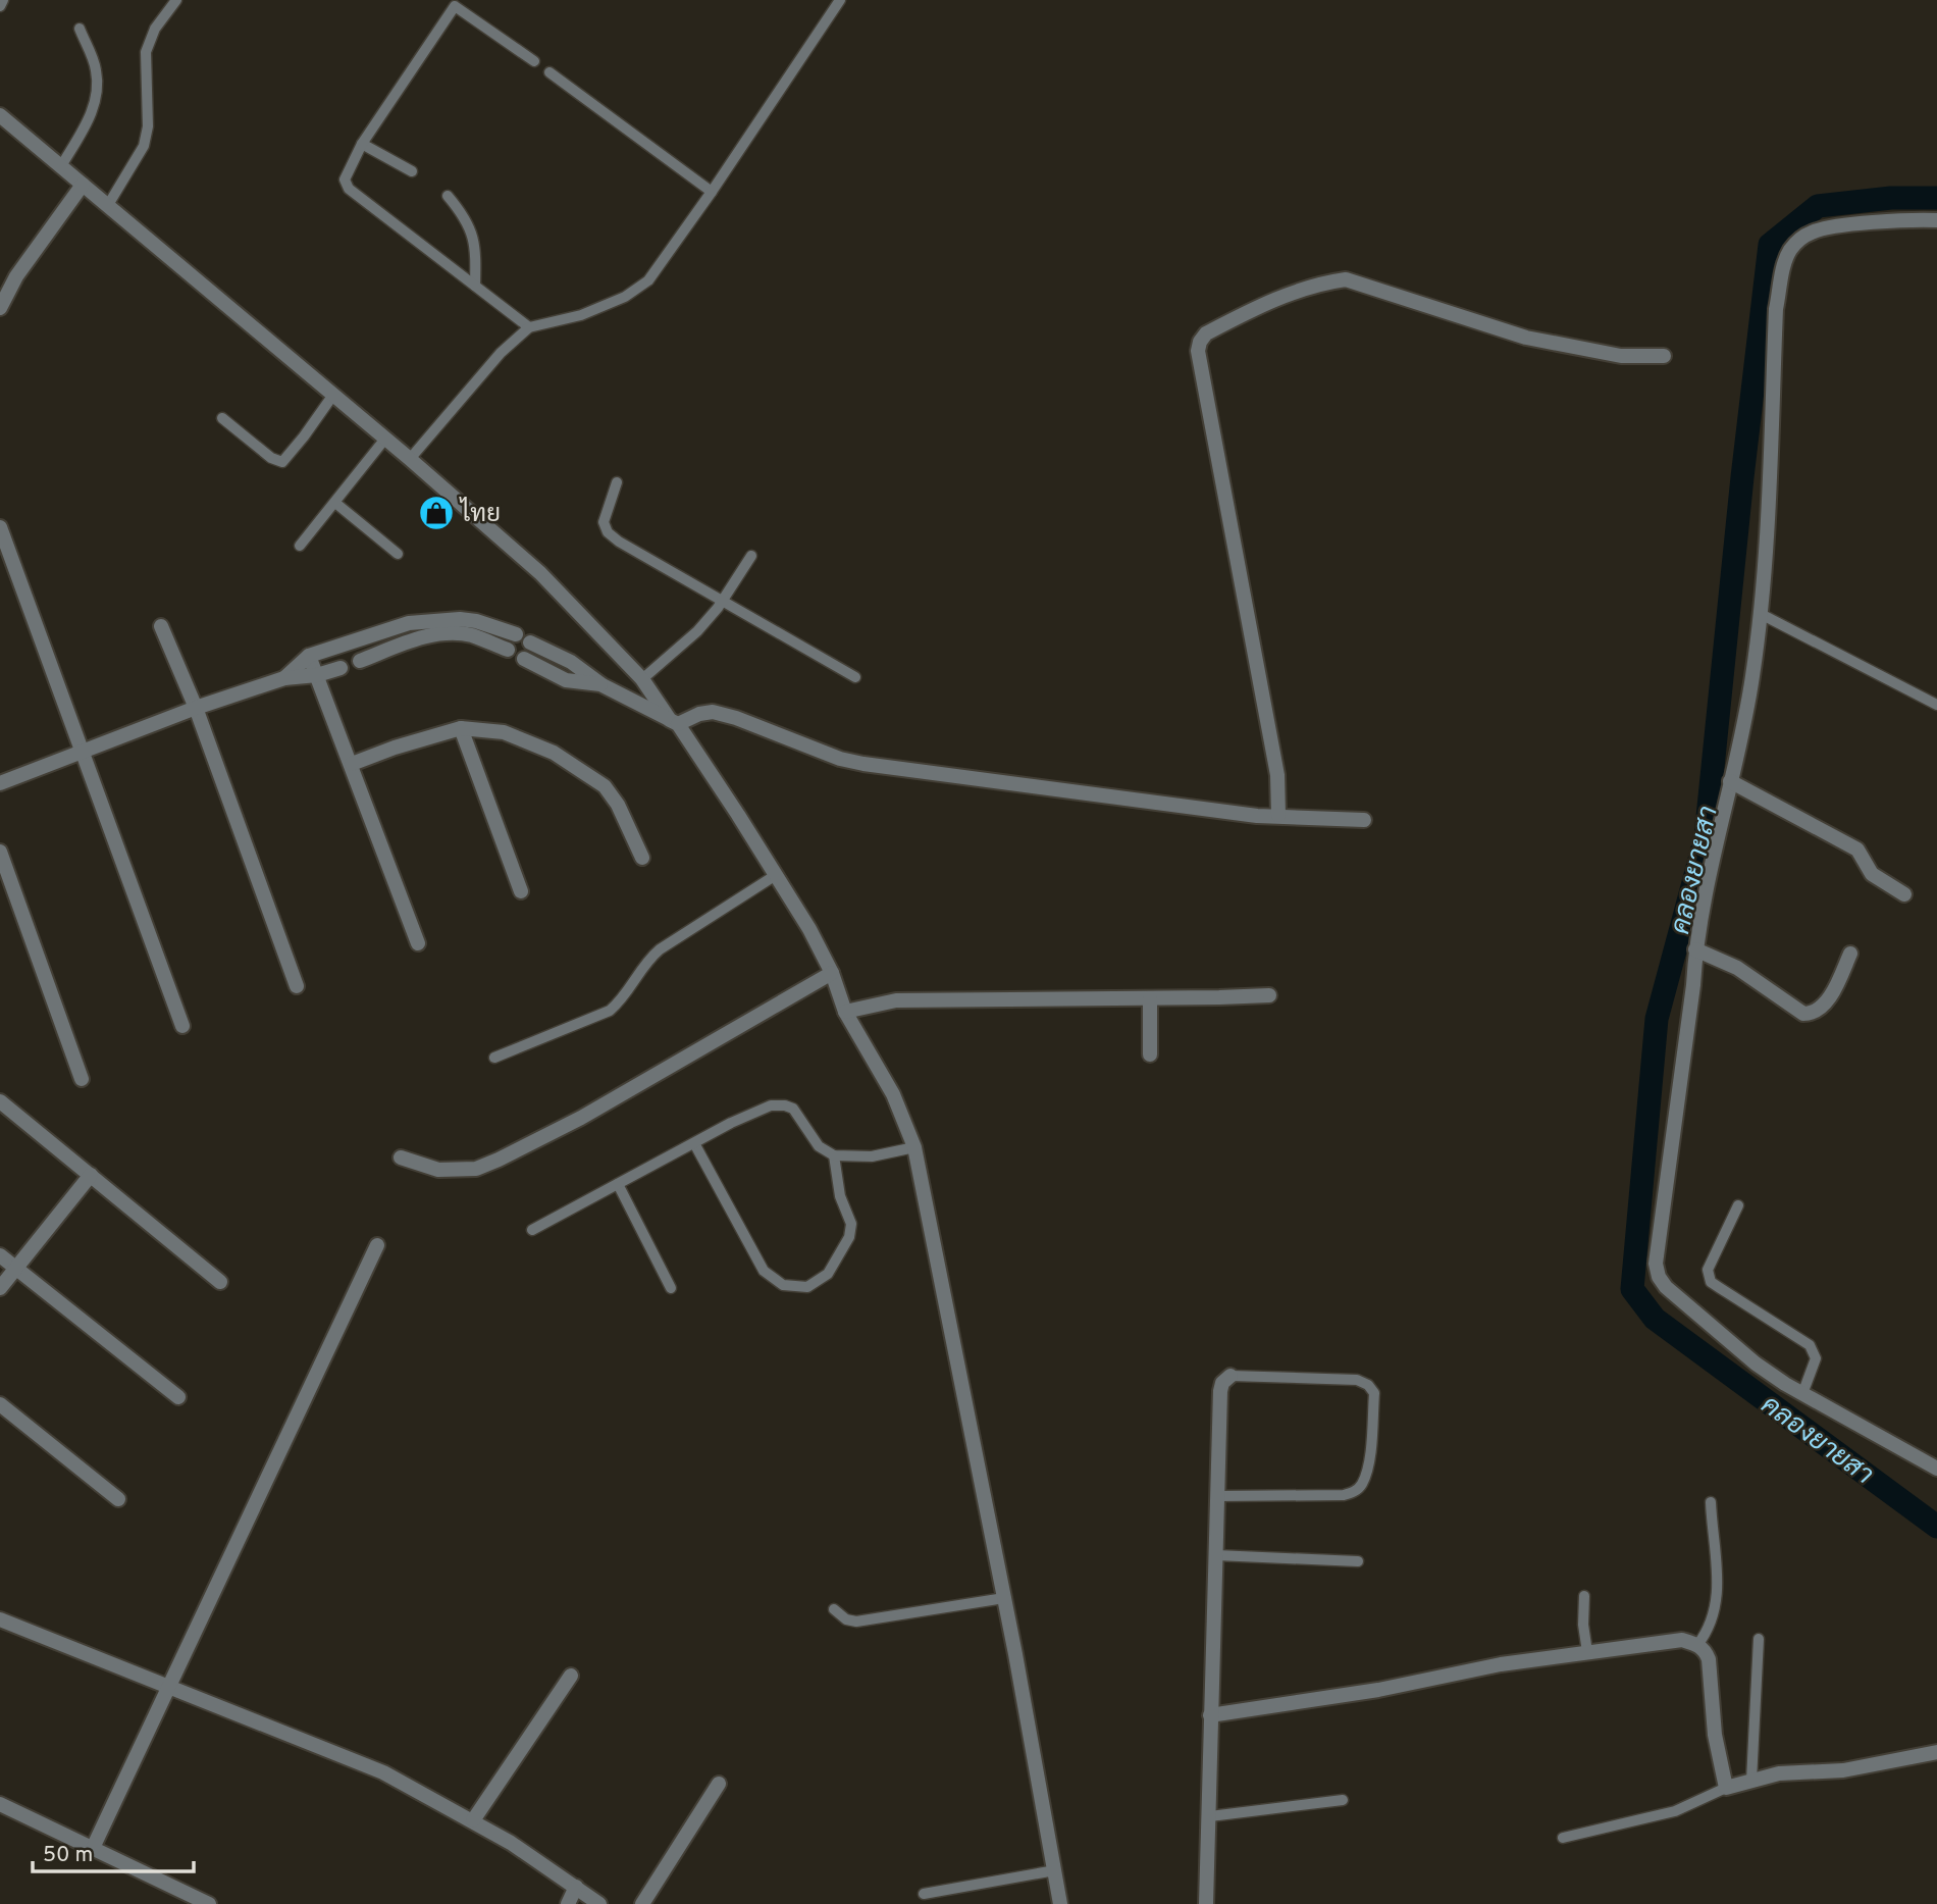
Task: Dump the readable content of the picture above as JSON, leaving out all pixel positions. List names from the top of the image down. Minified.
{"water":["คลองยายสา"],"places":{"shop":["ไทย"]},"scale_bar":"50 m"}
